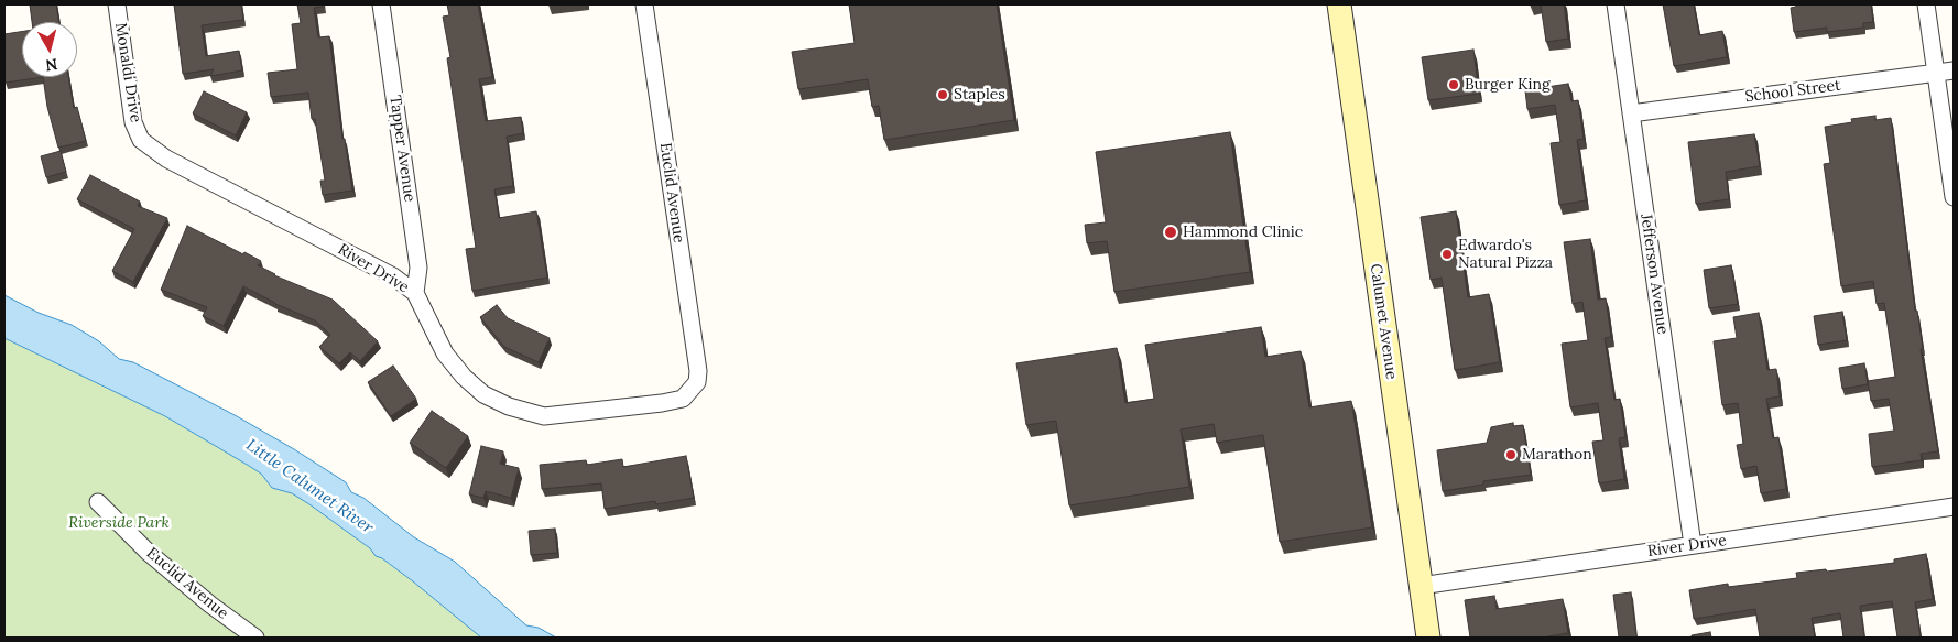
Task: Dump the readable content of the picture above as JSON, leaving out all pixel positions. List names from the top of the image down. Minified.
{"streets":{"main road":["Calumet Avenue"],"street":["Monaldi Drive","School Street","Tapper Avenue","Euclid Avenue","River Drive","Jefferson Avenue"]},"crossings":[["Monaldi Drive","River Drive"],["School Street","Jefferson Avenue"],["Tapper Avenue","River Drive"],["Euclid Avenue","River Drive"],["River Drive","Jefferson Avenue"],["River Drive","Calumet Avenue"]],"water":["Little Calumet River"],"parks":["Riverside Park"],"places":["Burger King","Staples","Hammond Clinic","Edwardo's Natural Pizza","Marathon"],"north":"bottom"}
